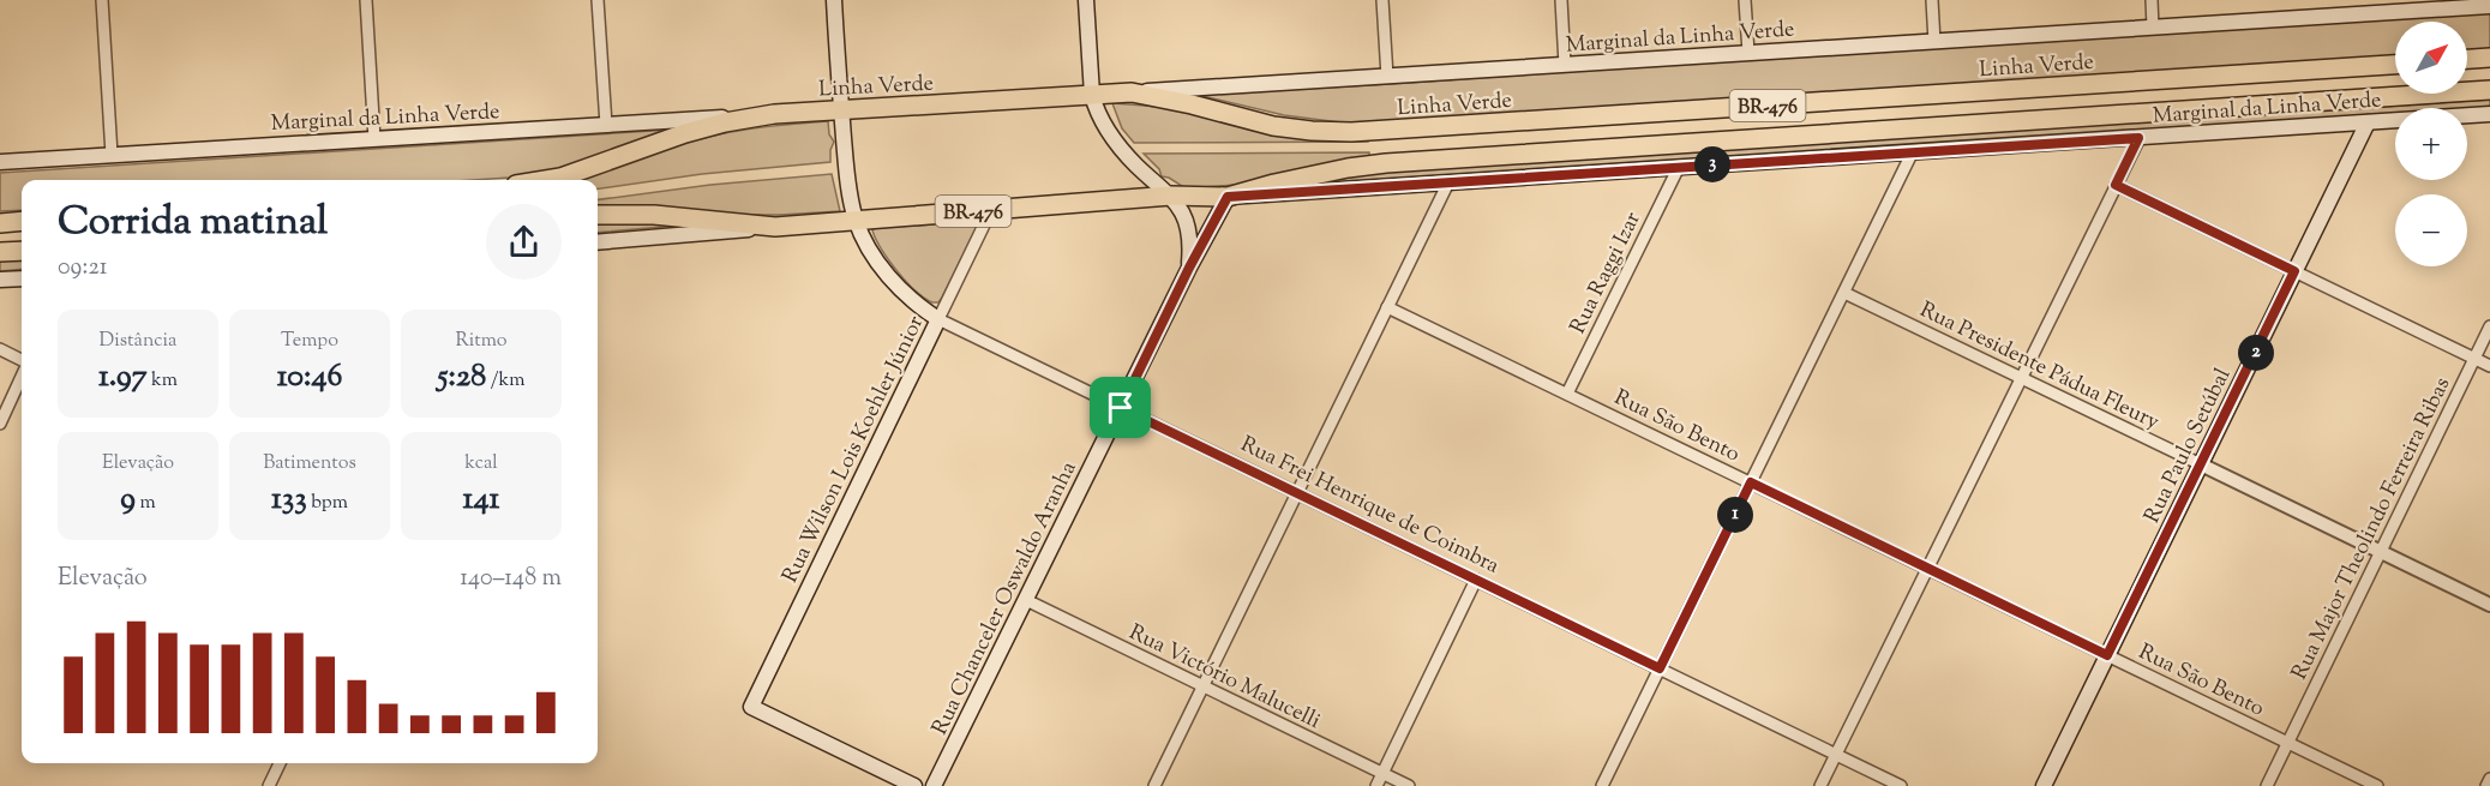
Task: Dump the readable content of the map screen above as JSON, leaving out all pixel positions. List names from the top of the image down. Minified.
{"streets":{"highway":["Linha Verde","BR-476"],"main road":["Marginal da Linha Verde","Rua Paulo Setúbal","Rua Wilson Lois Koehler Júnior","Rua Frei Henrique de Coimbra","Rua Chanceler Oswaldo Aranha"],"street":["Rua Raggi Izar","Rua Presidente Pádua Fleury","Rua São Bento","Rua Major Theolindo Ferreira Ribas","Rua Victório Malucelli"]},"crossings":[["Marginal da Linha Verde","Linha Verde"],["Marginal da Linha Verde","BR-476"],["Marginal da Linha Verde","Rua Raggi Izar"],["Marginal da Linha Verde","Rua Paulo Setúbal"],["Marginal da Linha Verde","Rua Chanceler Oswaldo Aranha"],["Linha Verde","Rua Frei Henrique de Coimbra"],["BR-476","Rua Wilson Lois Koehler Júnior"],["BR-476","Rua Frei Henrique de Coimbra"],["BR-476","Rua Chanceler Oswaldo Aranha"],["Rua Raggi Izar","Rua São Bento"],["Rua Presidente Pádua Fleury","Rua Paulo Setúbal"],["Rua Presidente Pádua Fleury","Rua Major Theolindo Ferreira Ribas"],["Rua São Bento","Rua Paulo Setúbal"],["Rua São Bento","Rua Major Theolindo Ferreira Ribas"],["Rua Wilson Lois Koehler Júnior","Rua Frei Henrique de Coimbra"],["Rua Frei Henrique de Coimbra","Rua Chanceler Oswaldo Aranha"],["Rua Chanceler Oswaldo Aranha","Rua Victório Malucelli"]],"north":"top right","page":{"map_buttons":["+","−"],"pins":["3","2","1"],"heading":["Corrida matinal","09:21"],"stats":[["Distância","1.97 km"],["Tempo","10:46"],["Ritmo","5:28 /km"],["Elevação","9 m"],["Batimentos","133 bpm"],["kcal","141"]],"chart":["Elevação","140–148 m"]}}
